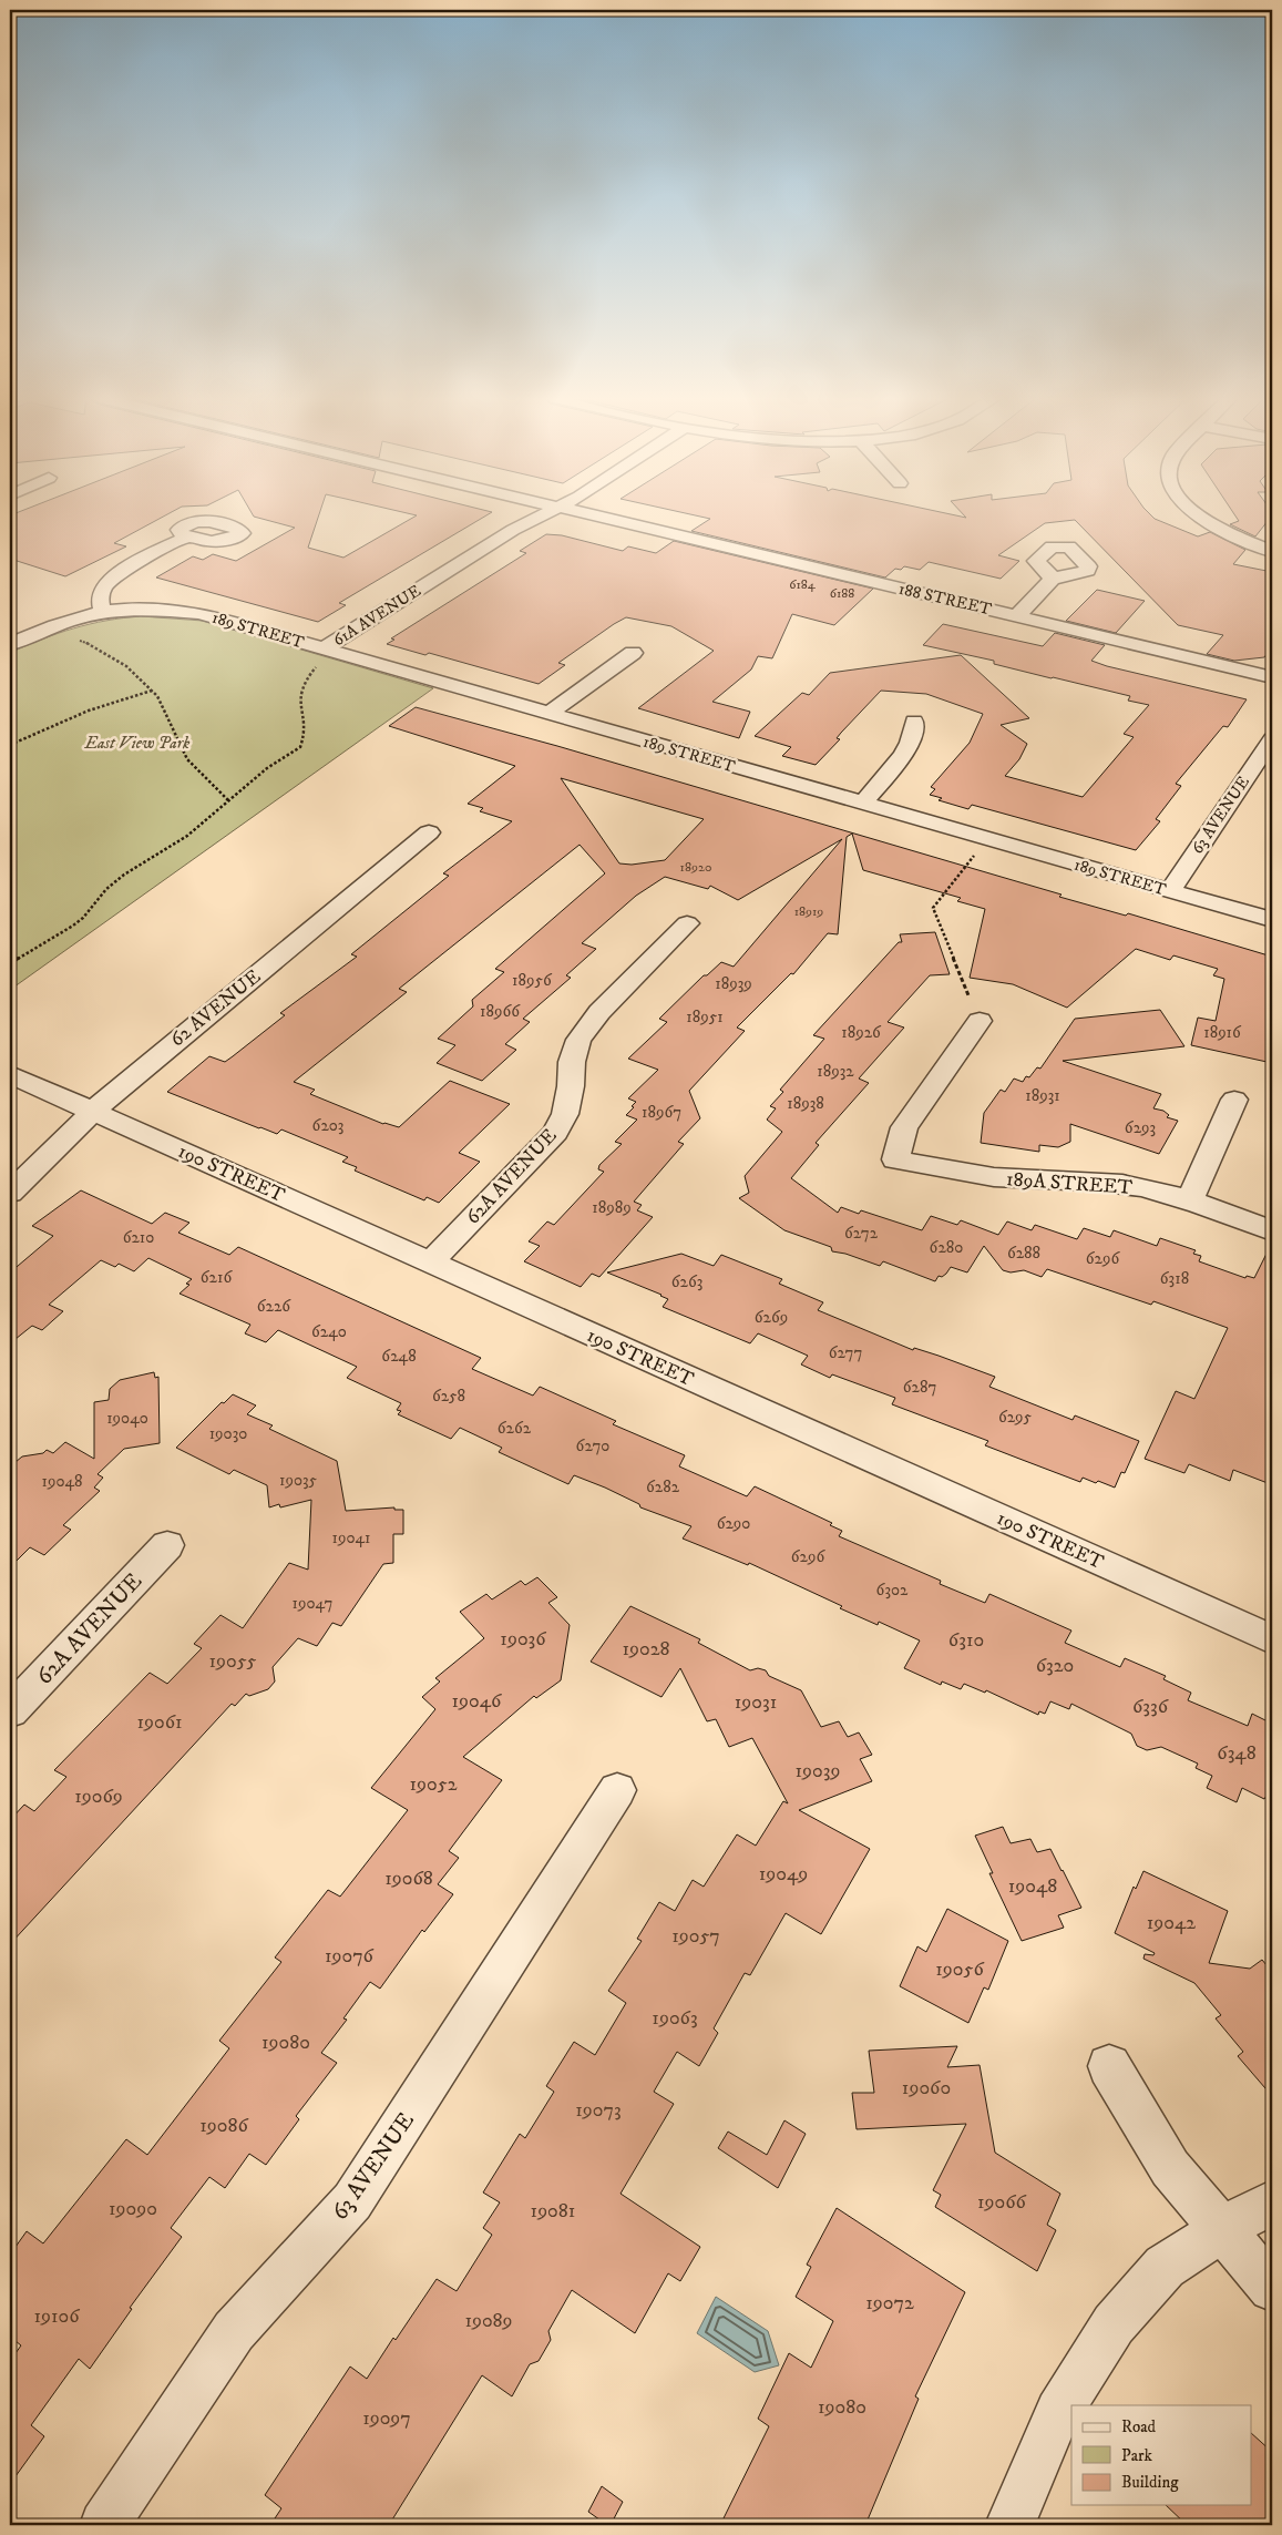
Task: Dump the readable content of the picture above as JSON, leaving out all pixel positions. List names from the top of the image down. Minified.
{"streets":{"street":["188 STREET","61A AVENUE","189 STREET","63 AVENUE","62 AVENUE","190 STREET","62A AVENUE","189A STREET"]},"crossings":[["61A AVENUE","189 STREET"],["189 STREET","63 AVENUE"],["62 AVENUE","190 STREET"],["190 STREET","62A AVENUE"]],"parks":["East View Park"],"house_numbers":["6184","6188","18920","18919","18956","18939","18966","18951","18926","18916","18932","18931","18938","18967","6203","6293","18989","6272","6210","6280","6288","6296","6216","6318","6263","6226","6269","6240","6277","6248","6287","6258","6295","19040","6262","19030","6270","19035","19048","6282","6290","19041","6296","6302","19047","19036","6310","19028","19055","6320","19046","19031","6336","19061","6348","19039","19052","19069","19049","19068","19048","19042","19057","19076","19056","19063","19080","19060","19073","19086","19066","19090","19081","19072","19106","19089","19080","19097"],"legend":["Road","Park","Building"]}
